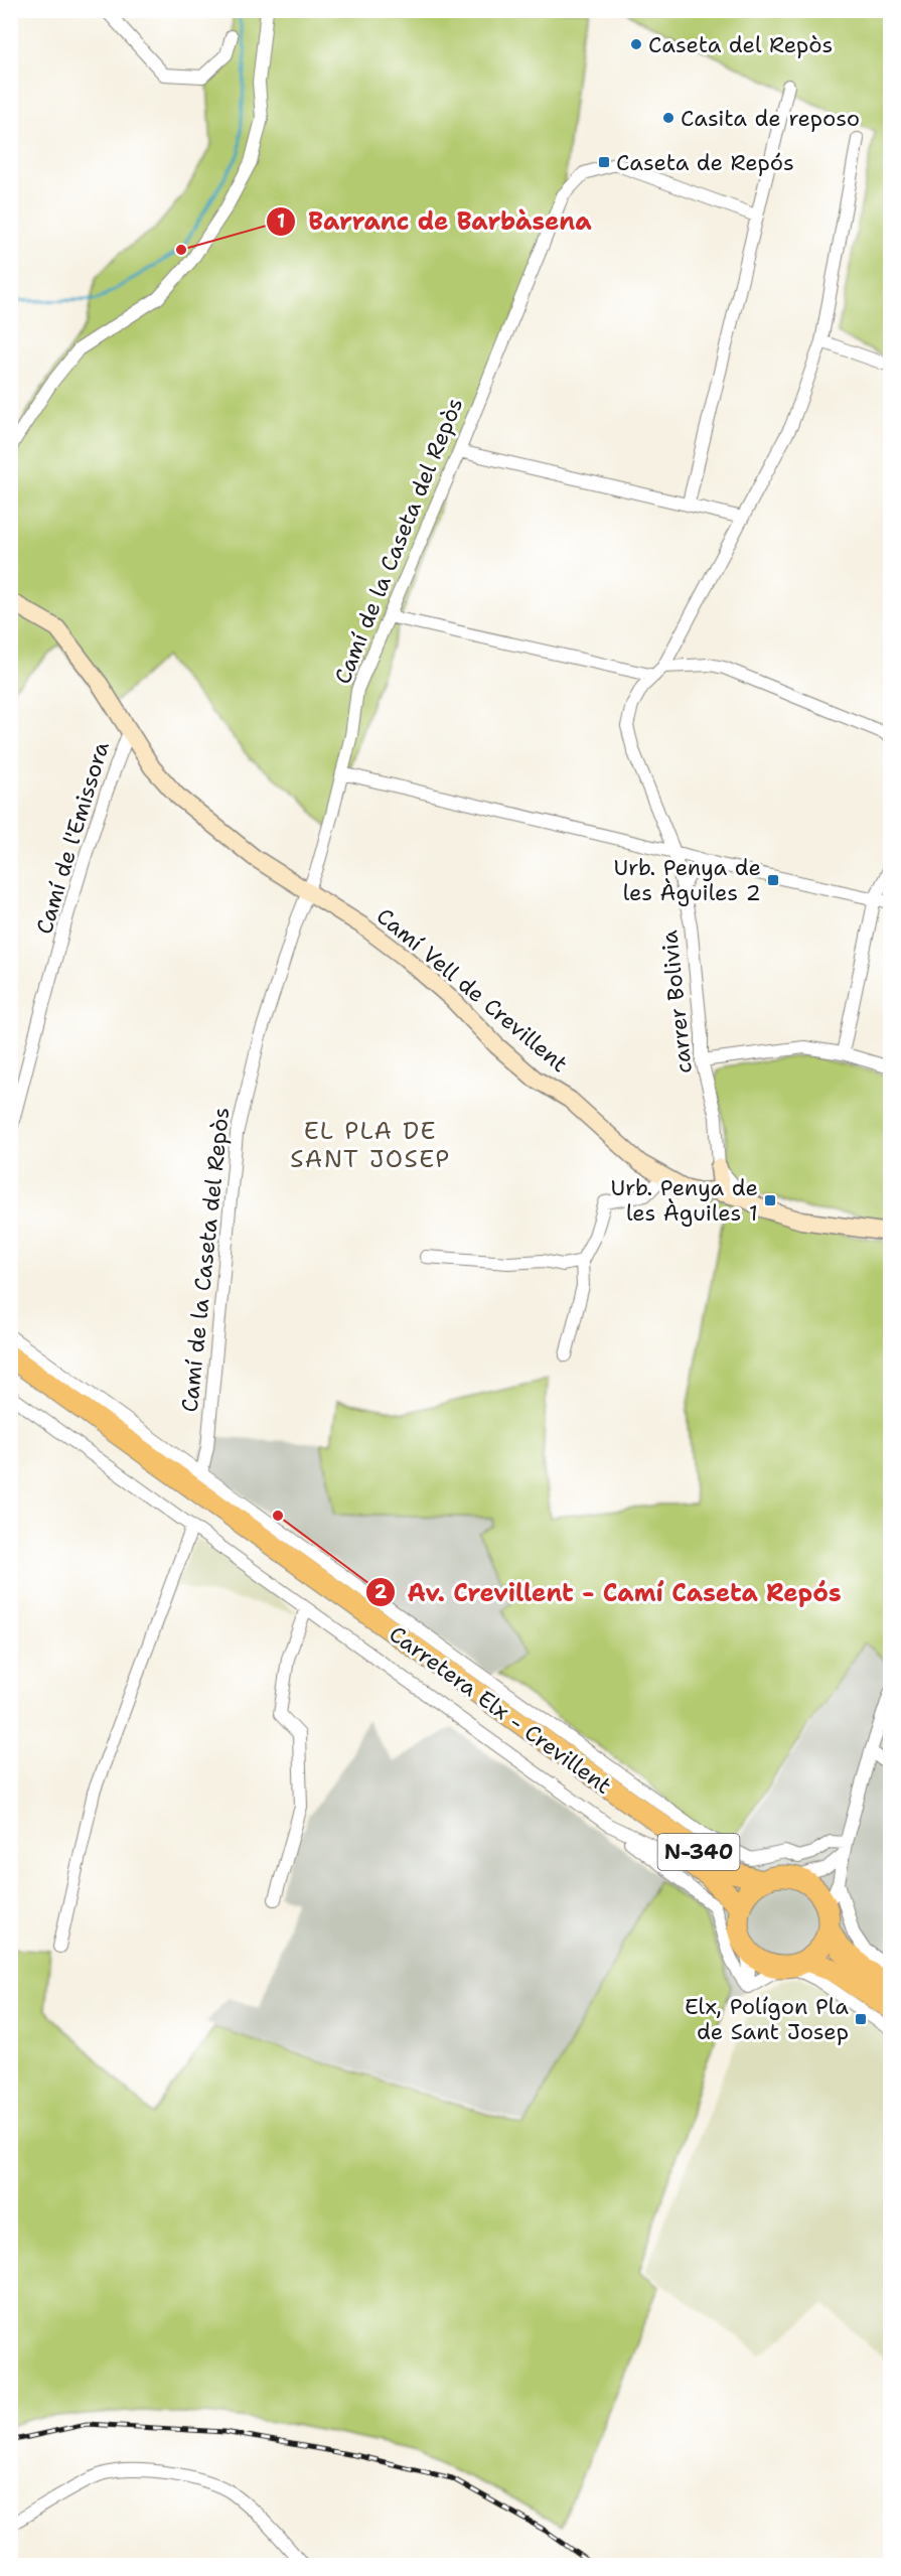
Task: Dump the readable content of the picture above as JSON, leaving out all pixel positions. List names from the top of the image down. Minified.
{"streets":{"highway":["Carretera Elx - Crevillent","N-340"],"street":["Camí de la Caseta del Repòs","Camí de l'Emissora","Camí Vell de Crevillent","carrer Bolivia"]},"crossings":[["Camí de la Caseta del Repòs","Camí Vell de Crevillent"],["Camí de l'Emissora","Camí Vell de Crevillent"],["Carretera Elx - Crevillent","N-340"]],"districts":["EL PLA DE SANT JOSEP"],"places":{"other":["Caseta del Repòs","Casita de reposo","Barranc de Barbàsena","Av. Crevillent - Camí Caseta Repós"],"transit":["Caseta de Repós","Urb. Penya de les Àguiles 2","Urb. Penya de les Àguiles 1","Elx, Polígon Pla de Sant Josep"]}}
